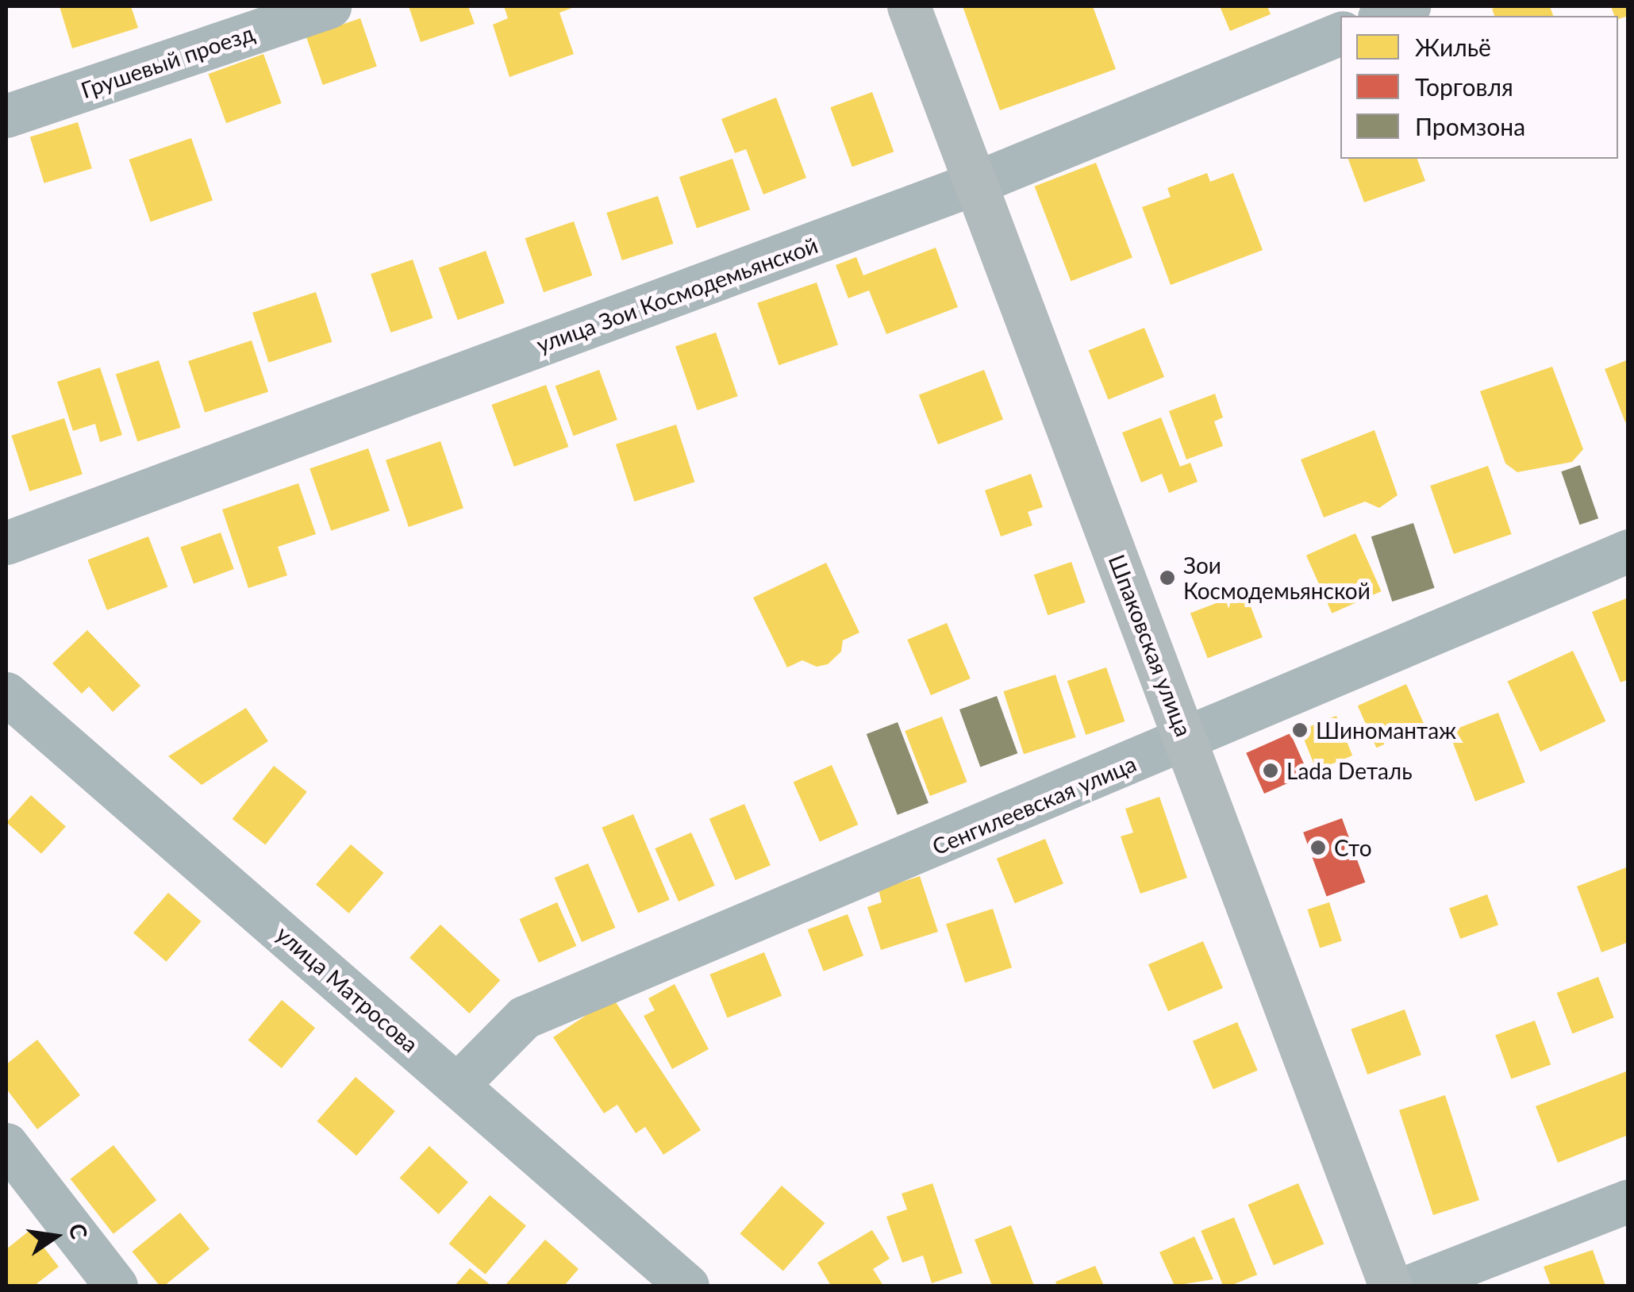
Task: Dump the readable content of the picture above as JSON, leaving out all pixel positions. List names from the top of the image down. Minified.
{"streets":{"main road":["Шпаковская улица"],"street":["Грушевый проезд","улица Зои Космодемьянской","Сенгилеевская улица","улица Матросова"]},"crossings":[["улица Зои Космодемьянской","Шпаковская улица"],["Шпаковская улица","Сенгилеевская улица"],["Сенгилеевская улица","улица Матросова"]],"places":["Зои Космодемьянской","Шиномантаж","Lada Dеталь","Сто"],"legend":["Жильё","Торговля","Промзона"],"north":"right"}
